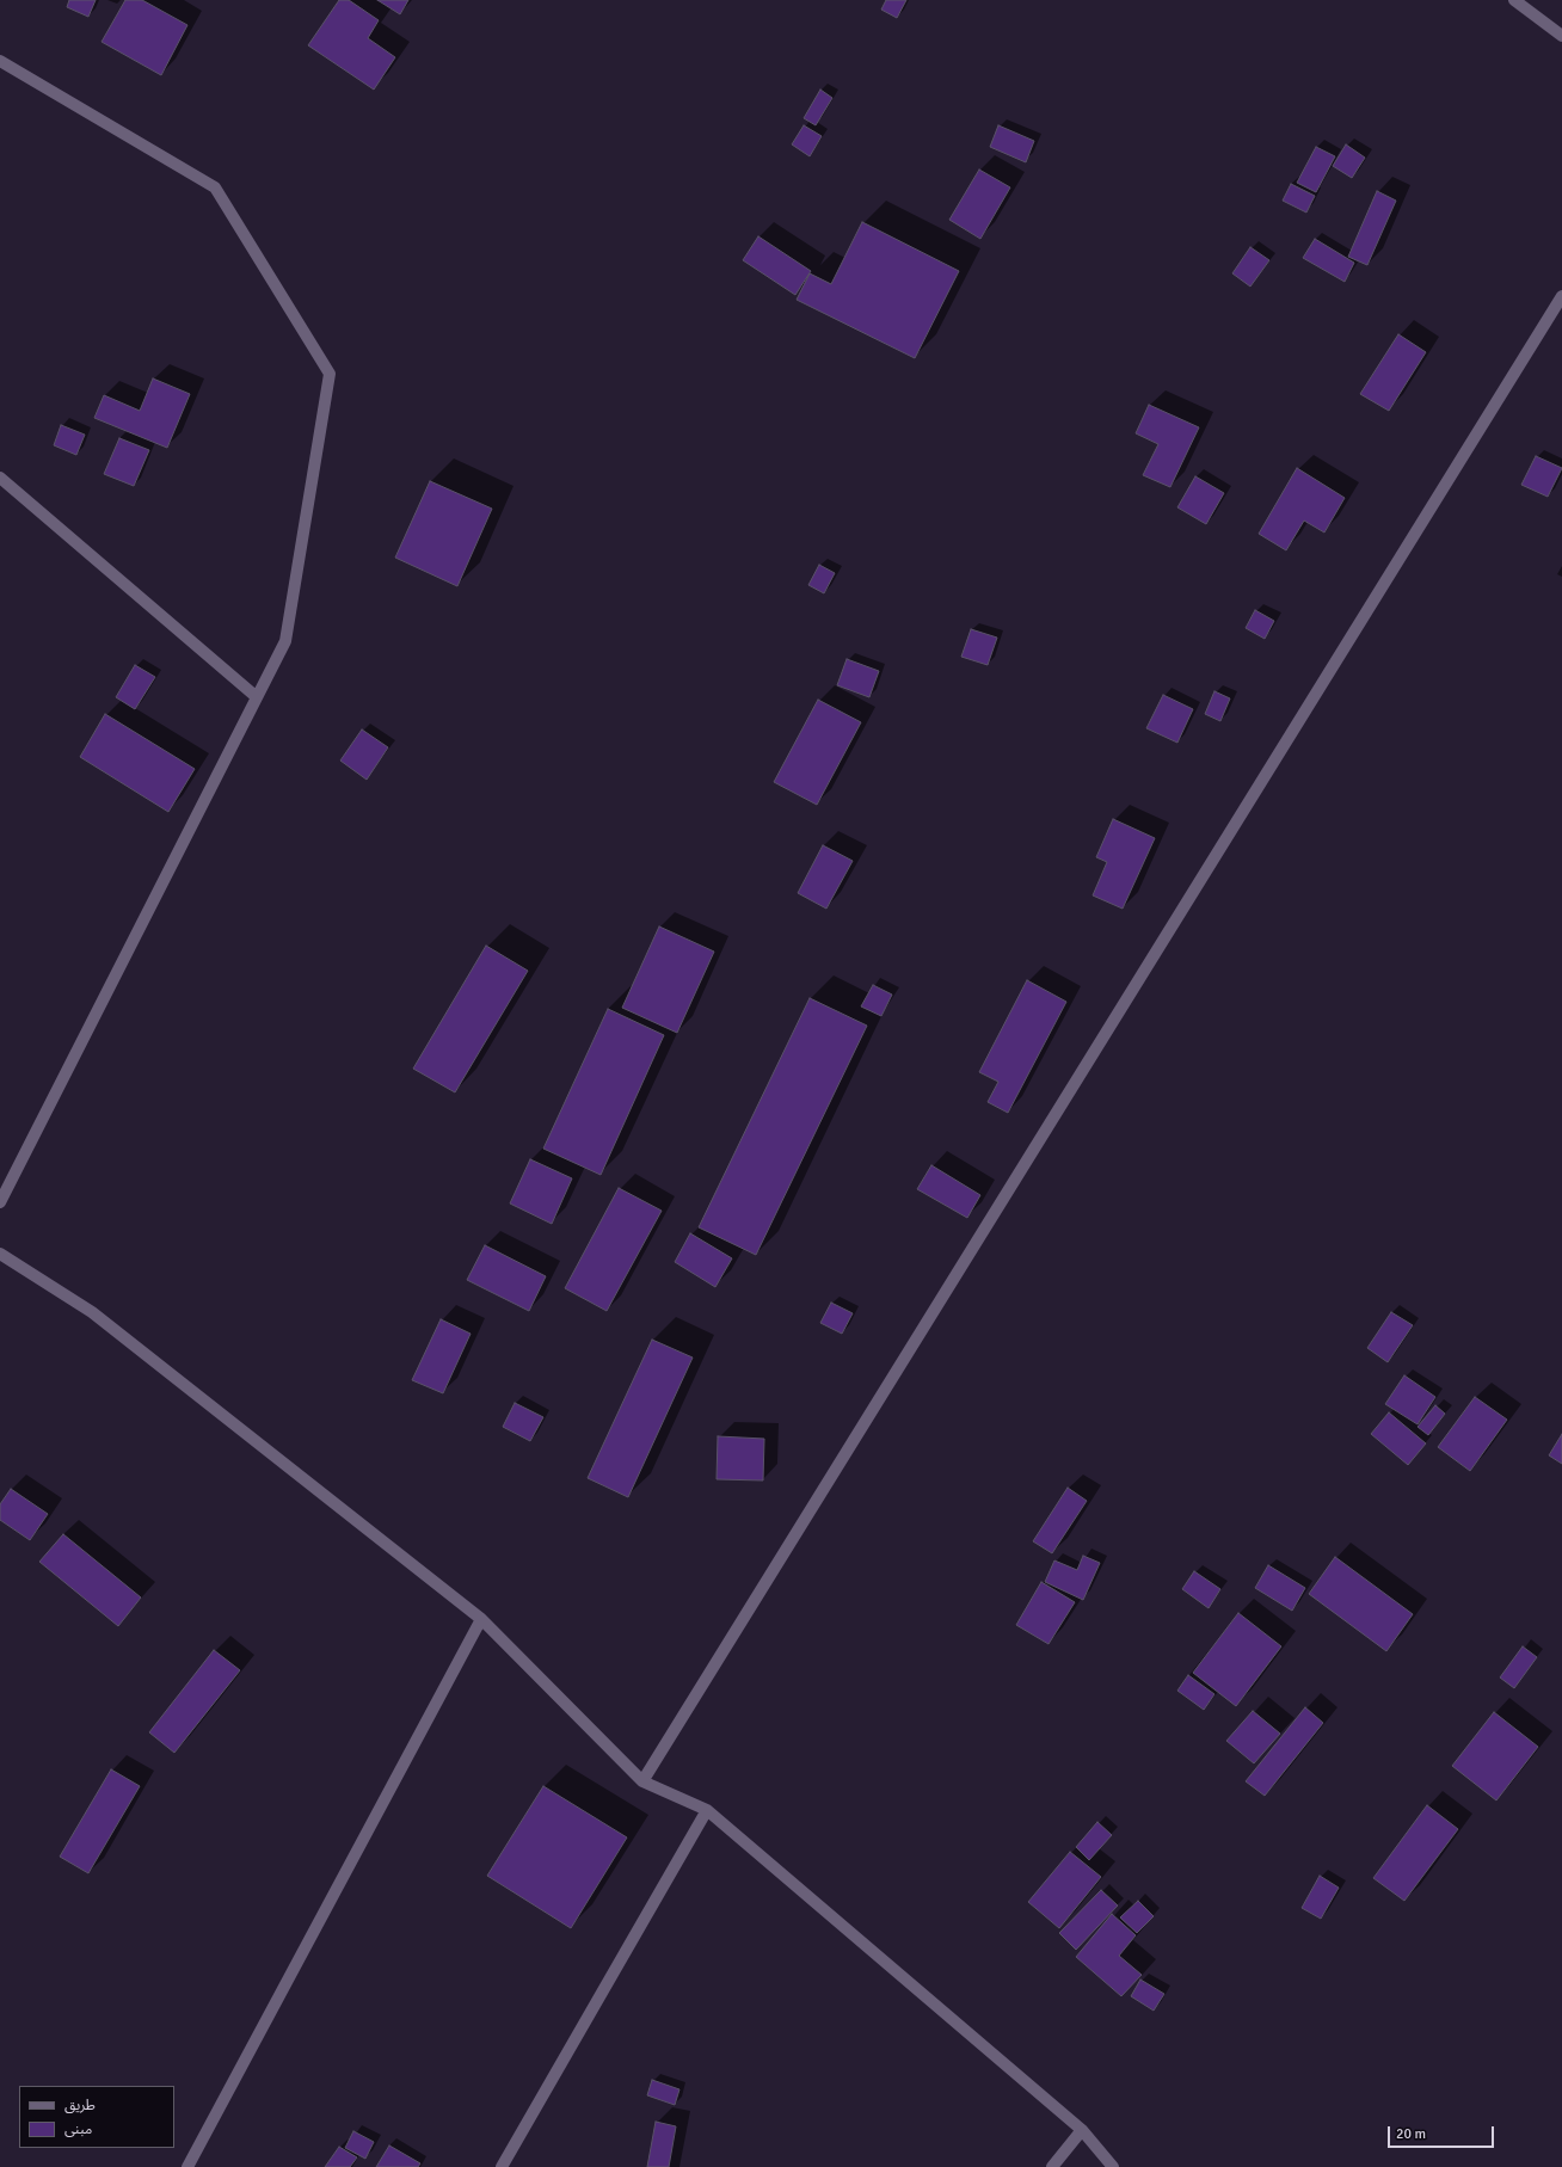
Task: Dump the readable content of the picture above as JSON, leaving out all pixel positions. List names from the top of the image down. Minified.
{"legend":["طريق","مبنى"],"scale_bar":"20 m"}
